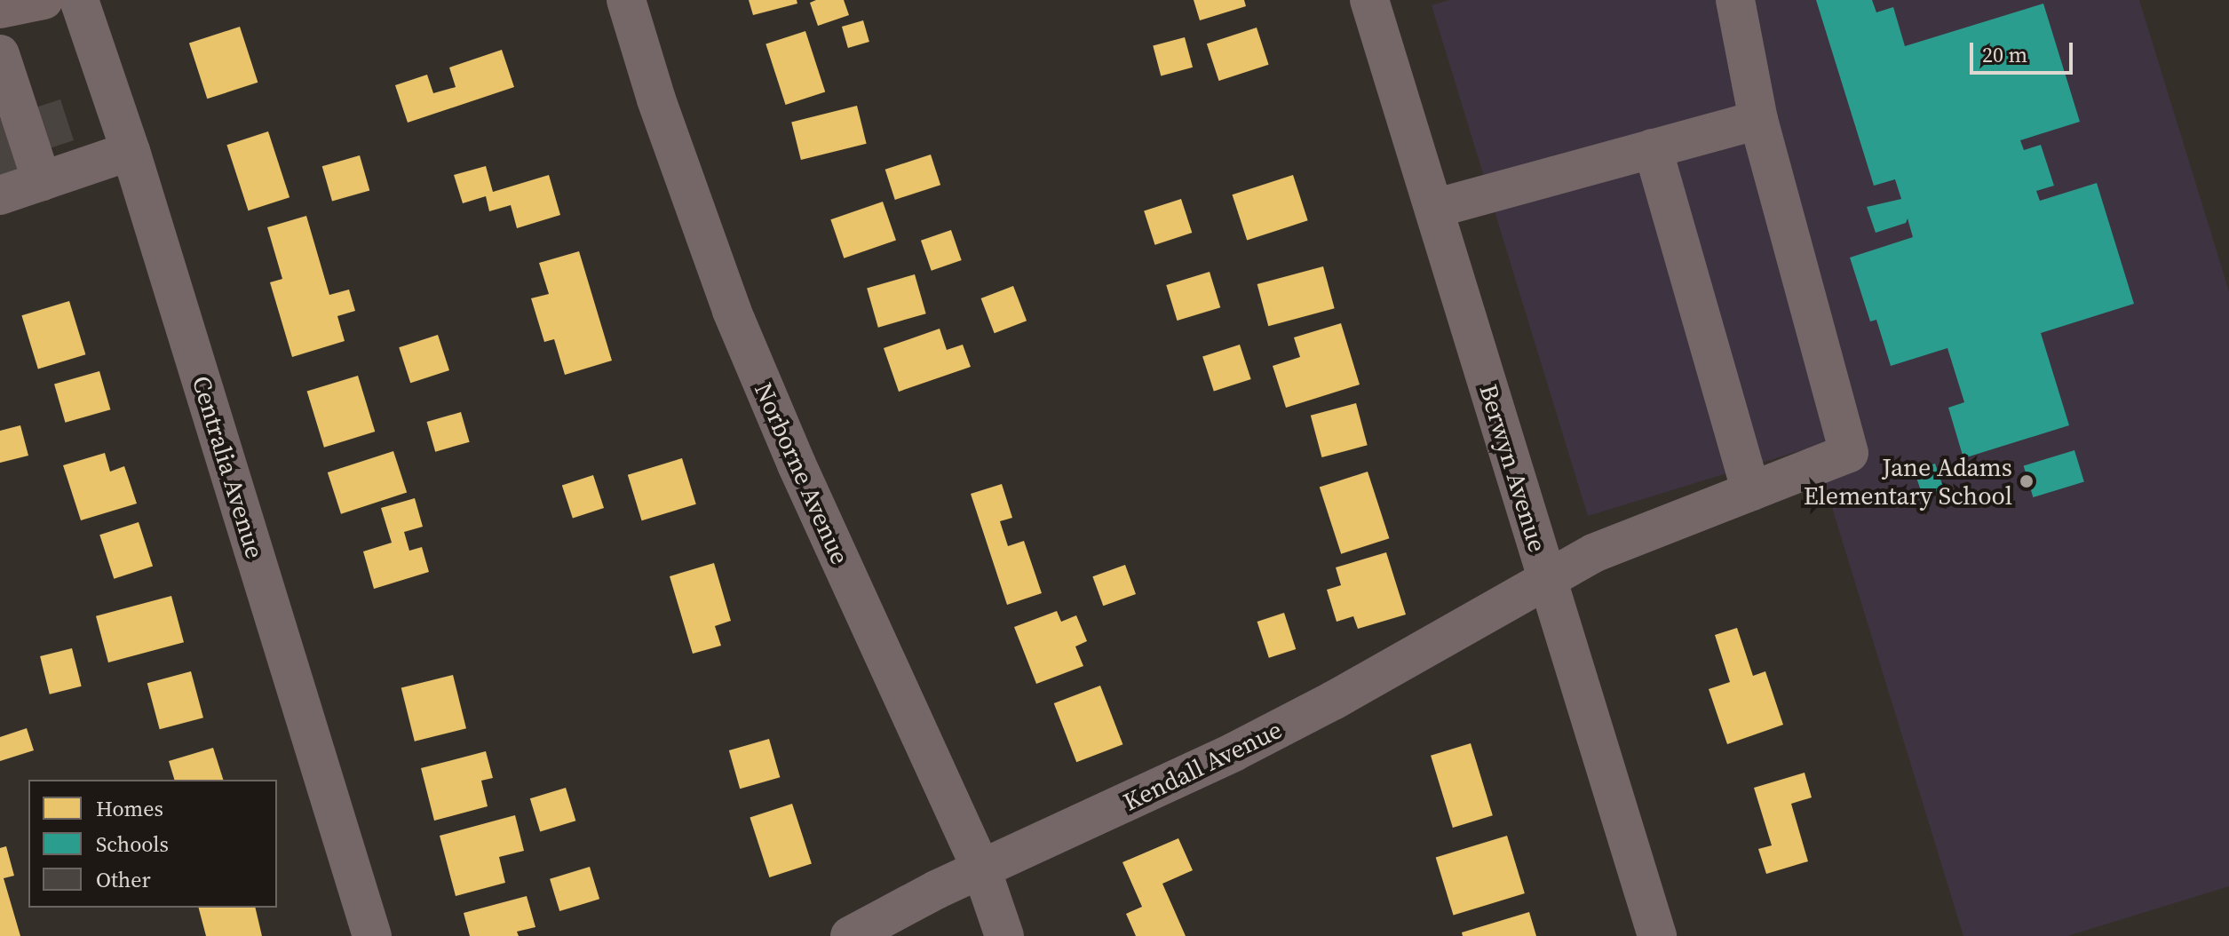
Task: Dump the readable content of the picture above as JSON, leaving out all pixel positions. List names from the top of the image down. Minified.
{"streets":{"street":["Centralia Avenue","Berwyn Avenue","Norborne Avenue","Kendall Avenue"]},"crossings":[["Berwyn Avenue","Kendall Avenue"],["Norborne Avenue","Kendall Avenue"]],"places":["Jane Adams Elementary School"],"legend":["Homes","Schools","Other"],"scale_bar":"20 m"}
